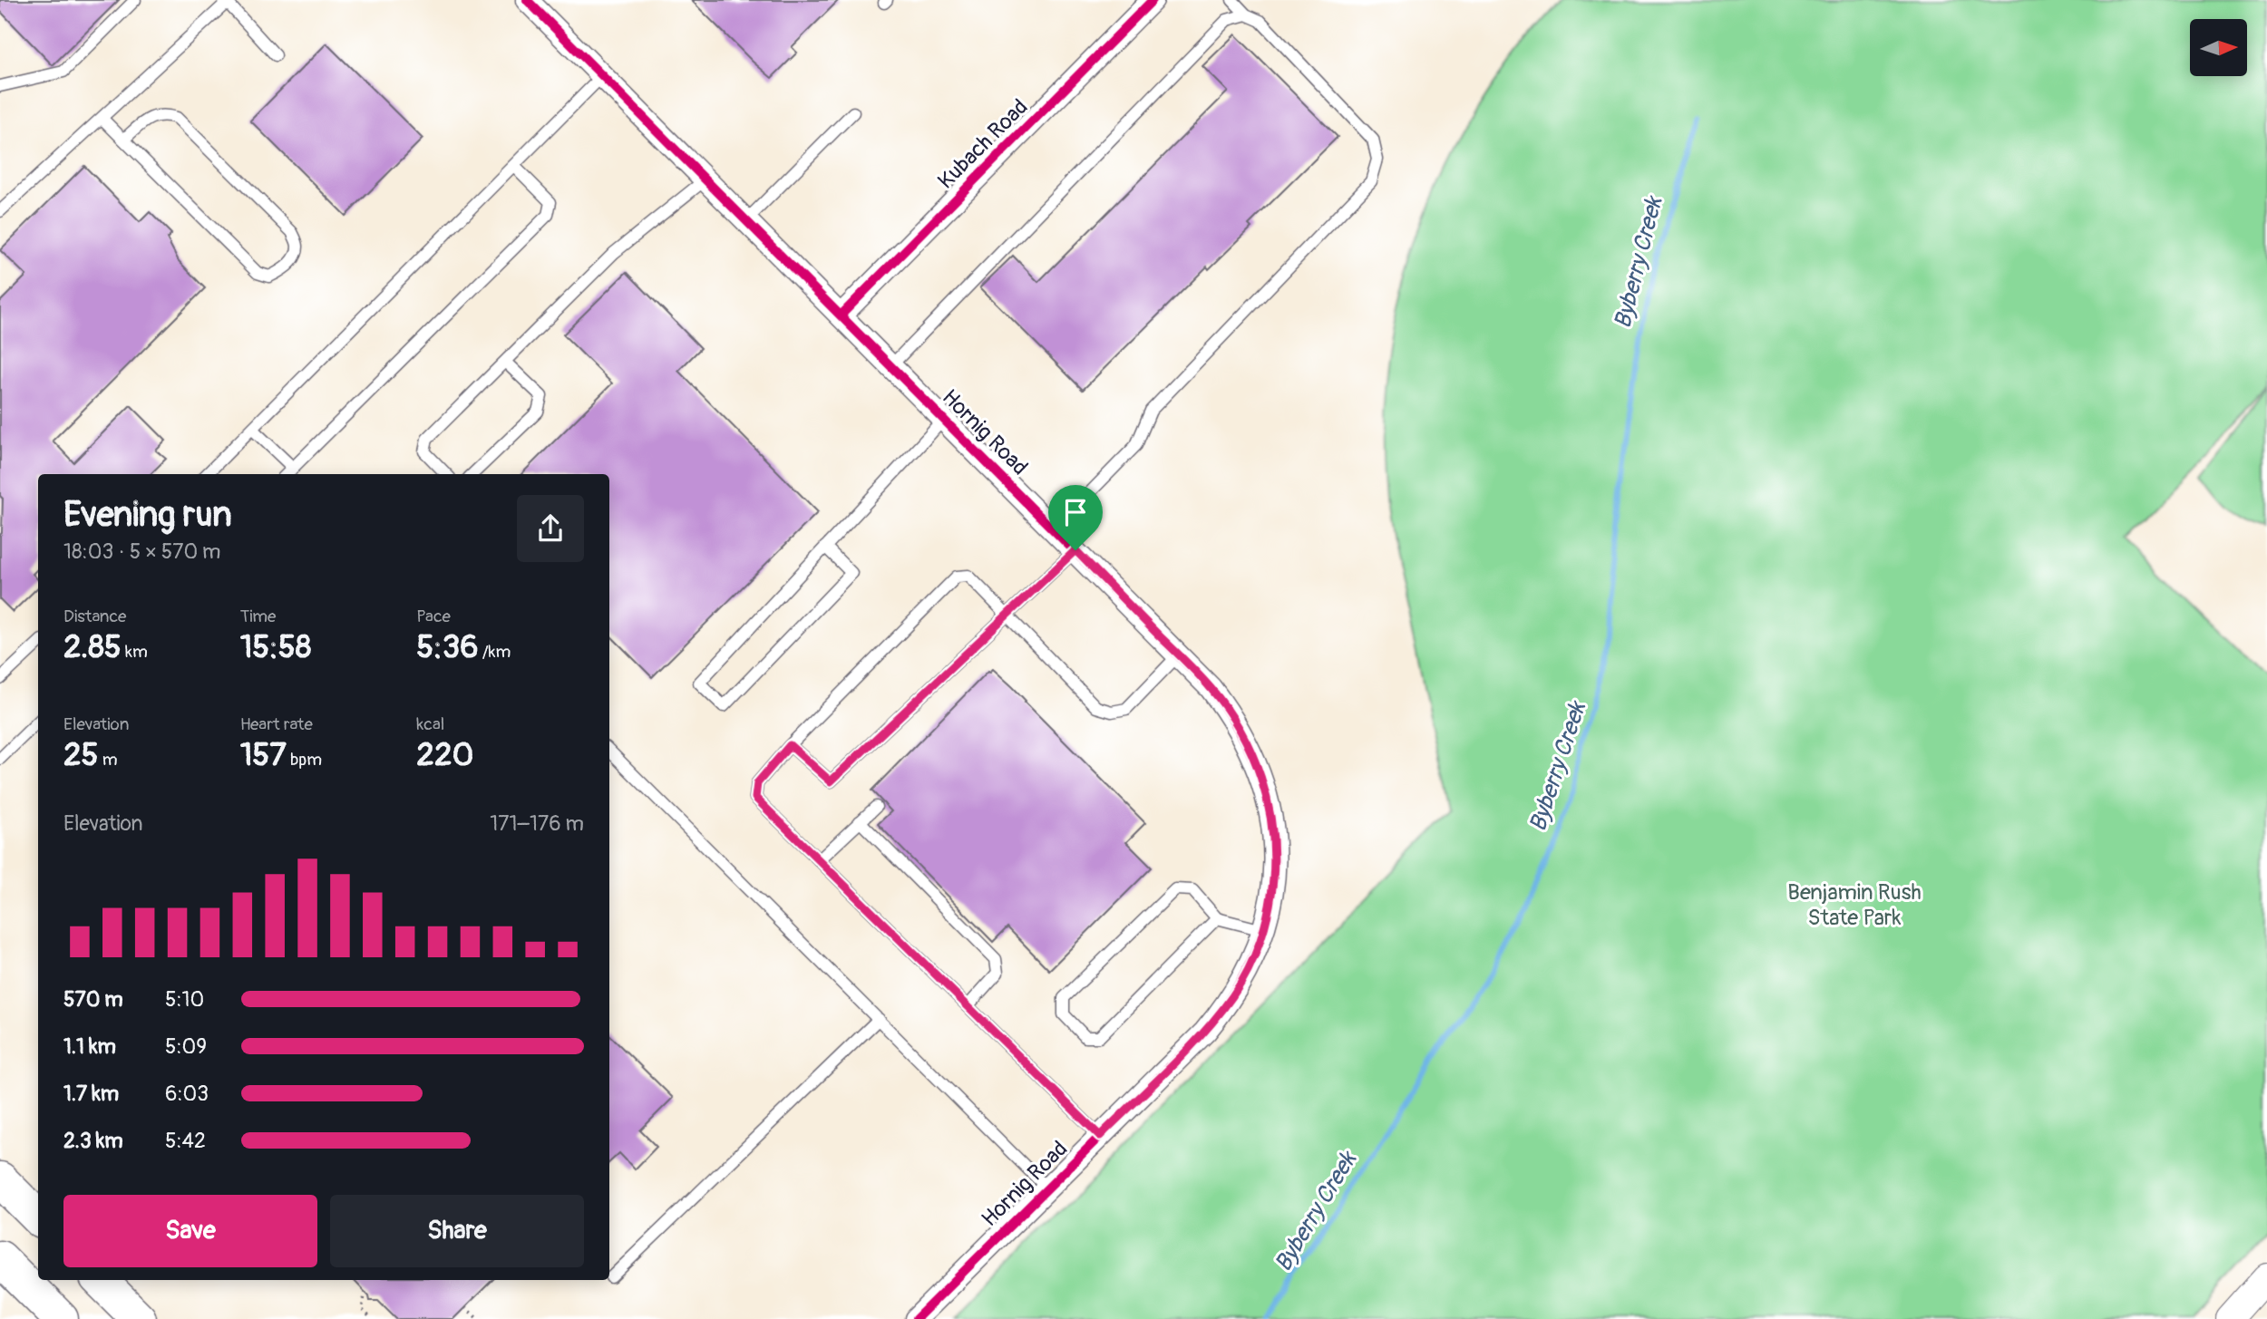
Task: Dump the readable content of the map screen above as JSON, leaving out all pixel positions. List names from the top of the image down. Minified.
{"streets":{"street":["Kubach Road","Hornig Road"]},"crossings":[["Kubach Road","Hornig Road"]],"water":["Byberry Creek"],"parks":["Benjamin Rush State Park"],"north":"right","page":{"heading":["Evening run","18:03 · 5 × 570 m"],"stats":[["Distance","2.85 km"],["Time","15:58"],["Pace","5:36 /km"],["Elevation","25 m"],["Heart rate","157 bpm"],["kcal","220"]],"chart":["Elevation","171–176 m"],"list":[{"name":"570 m","note":"5:10"},{"name":"1.1 km","note":"5:09"},{"name":"1.7 km","note":"6:03"},{"name":"2.3 km","note":"5:42"}],"buttons":["Save","Share"]}}
